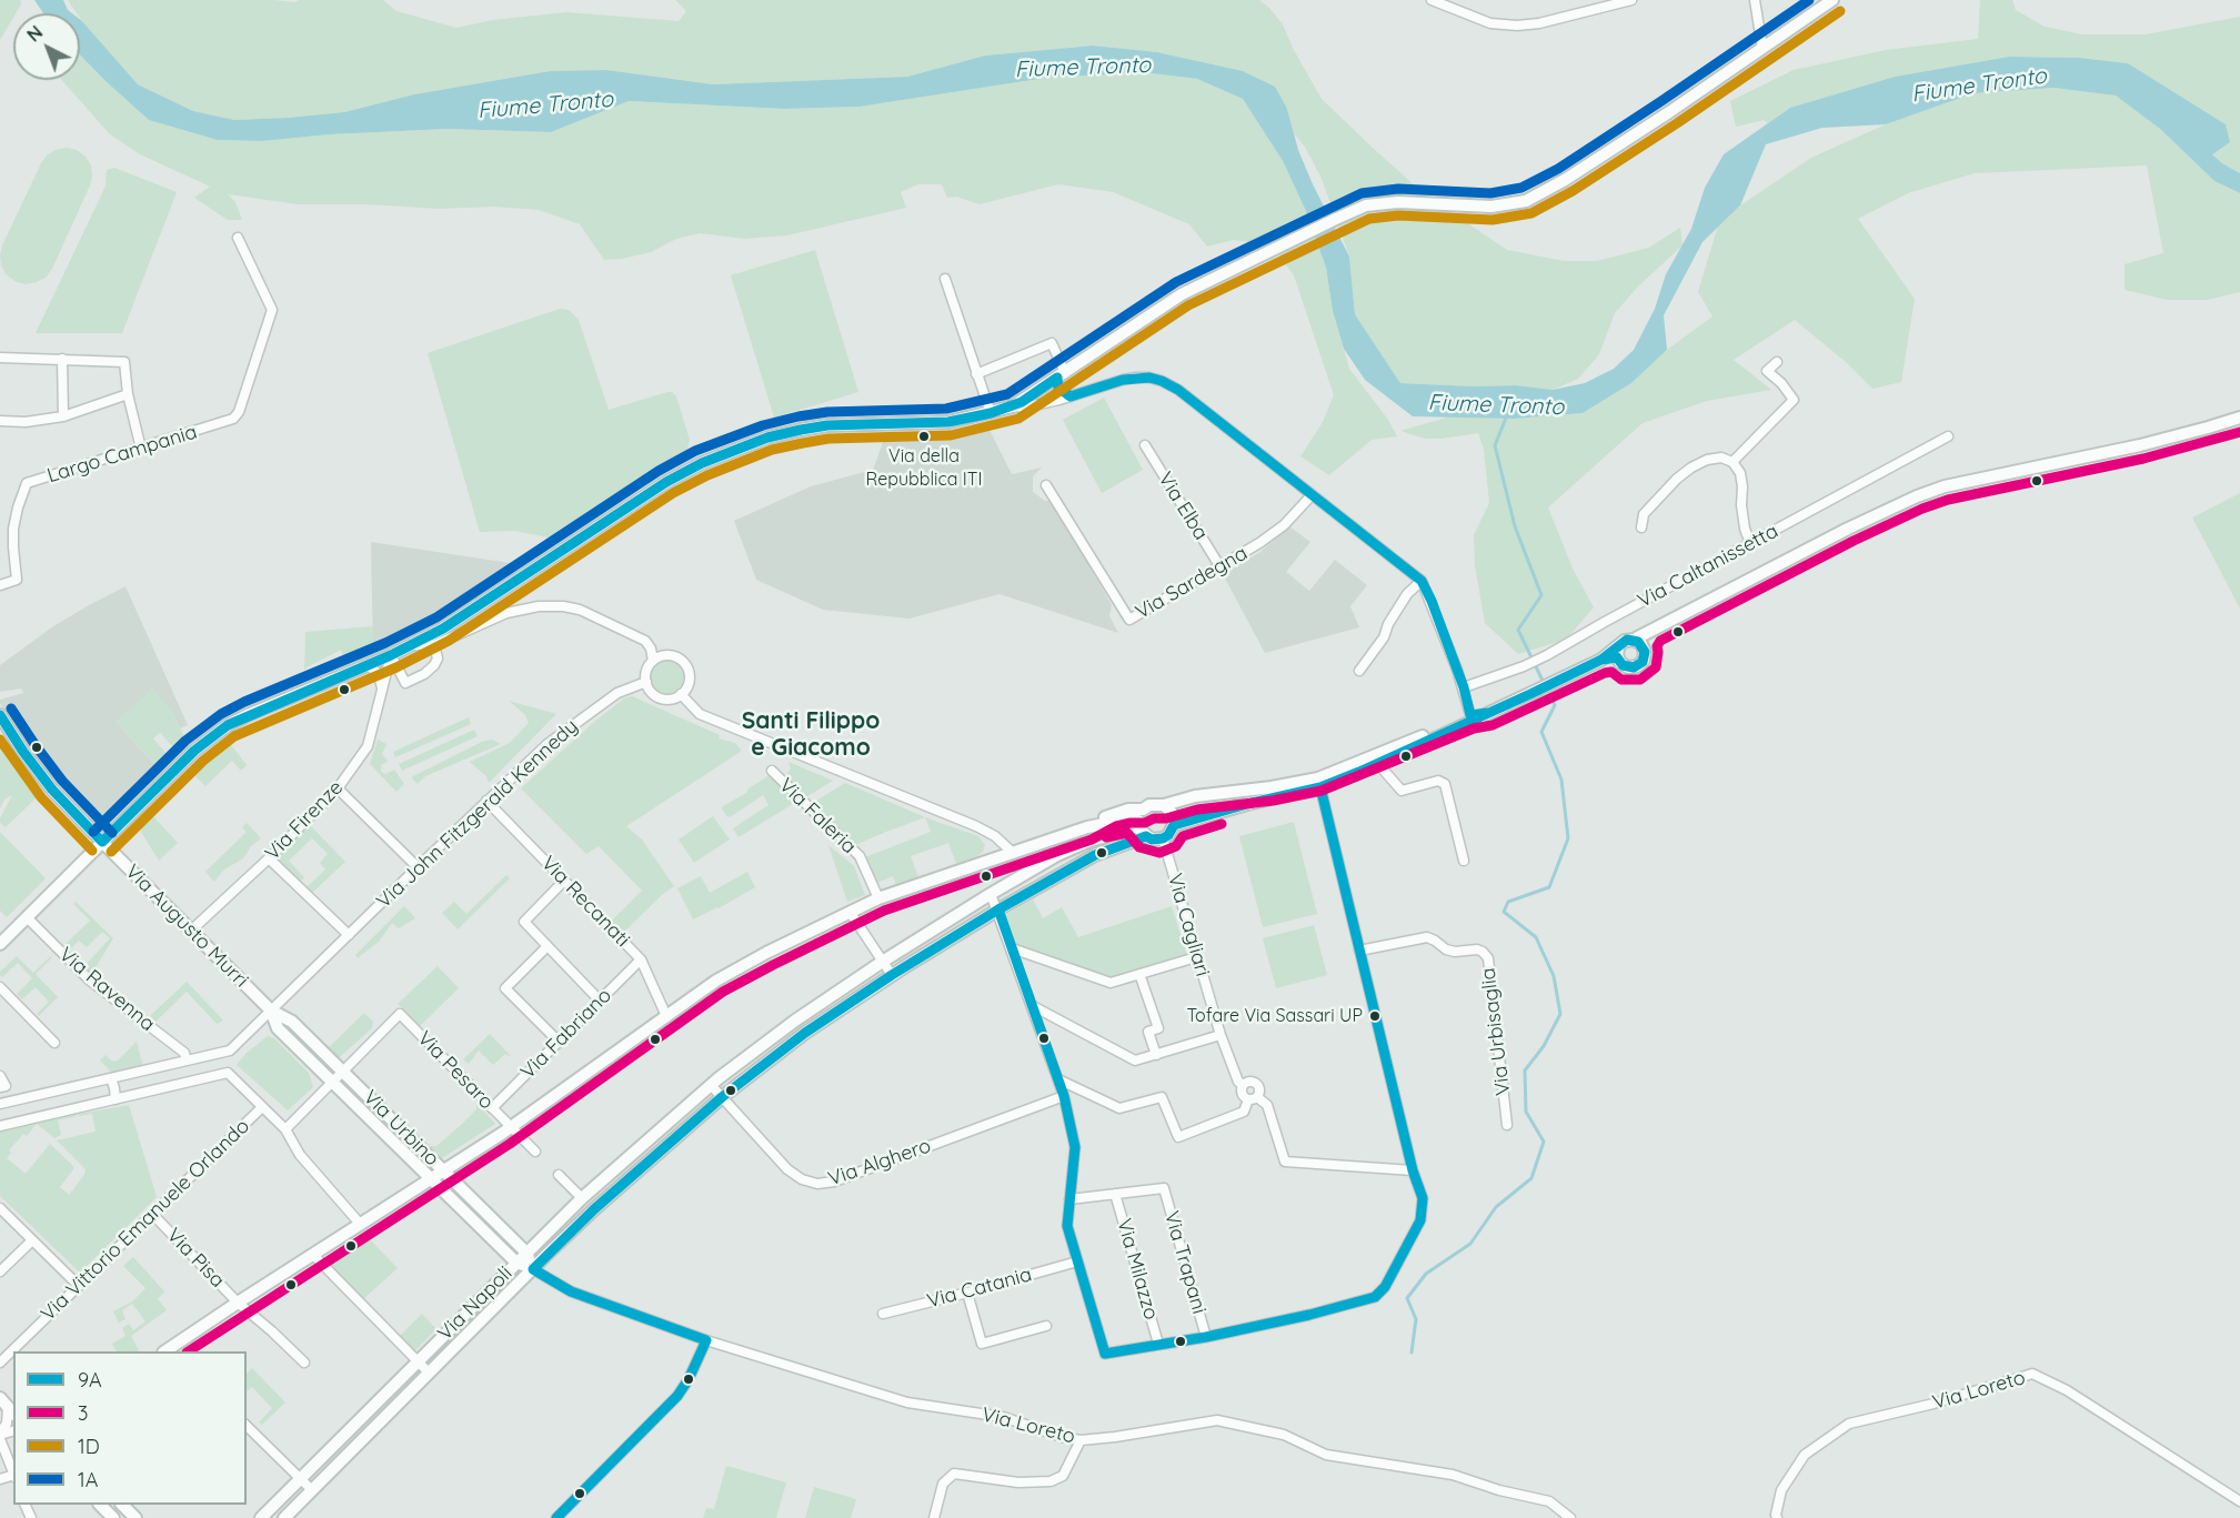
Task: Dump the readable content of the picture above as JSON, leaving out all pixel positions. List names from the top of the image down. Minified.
{"streets":{"street":["Largo Campania","Via Elba","Via Caltanissetta","Via Sardegna","Via John Fitzgerald Kennedy","Via Faleria","Via Firenze","Via Recanati","Via Cagliari","Via Augusto Murri","Via Ravenna","Via Urbisaglia","Via Fabriano","Via Pesaro","Via Urbino","Via Alghero","Via Vittorio Emanuele Orlando","Via Pisa","Via Trapani","Via Milazzo","Via Catania","Via Napoli","Via Loreto"]},"crossings":[["Via Elba","Via Sardegna"],["Via John Fitzgerald Kennedy","Via Recanati"],["Via John Fitzgerald Kennedy","Via Augusto Murri"],["Via John Fitzgerald Kennedy","Via Ravenna"],["Via John Fitzgerald Kennedy","Via Urbino"],["Via Firenze","Via Augusto Murri"],["Via Recanati","Via Fabriano"],["Via Cagliari","Via Napoli"],["Via Augusto Murri","Via Urbino"],["Via Fabriano","Via Pesaro"],["Via Pesaro","Via Urbino"],["Via Urbino","Via Napoli"],["Via Urbino","Via Loreto"],["Via Alghero","Via Napoli"],["Via Vittorio Emanuele Orlando","Via Pisa"],["Via Trapani","Via Milazzo"],["Via Napoli","Via Loreto"]],"districts":["Santi Filippo e Giacomo"],"water":["Fiume Tronto"],"places":["Via della Repubblica ITI","Tofare Via Sassari UP"],"lines":["transit line 1A","transit line 1D","transit line 9A","transit line 3"],"legend":["9A","3","1D","1A"],"north":"top left"}
